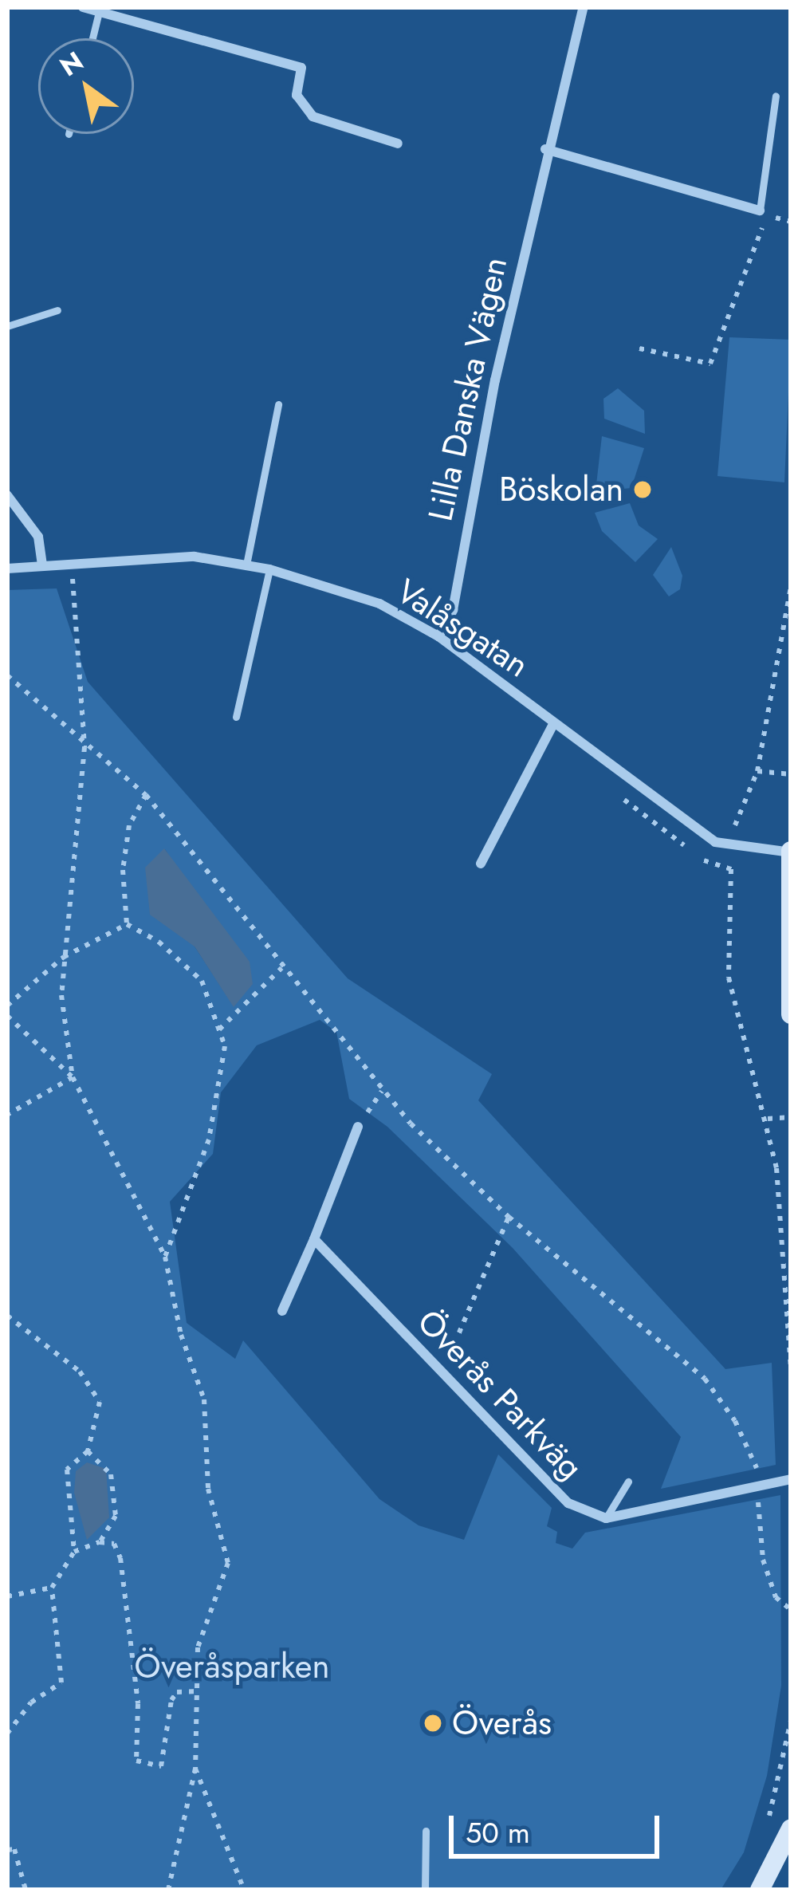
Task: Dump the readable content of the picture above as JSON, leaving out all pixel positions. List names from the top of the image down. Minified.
{"streets":{"street":["Lilla Danska Vägen","Valåsgatan","Överås Parkväg"]},"crossings":[["Lilla Danska Vägen","Valåsgatan"]],"parks":["Överåsparken"],"places":["Böskolan","Överås"],"scale_bar":"50 m","north":"top left"}
